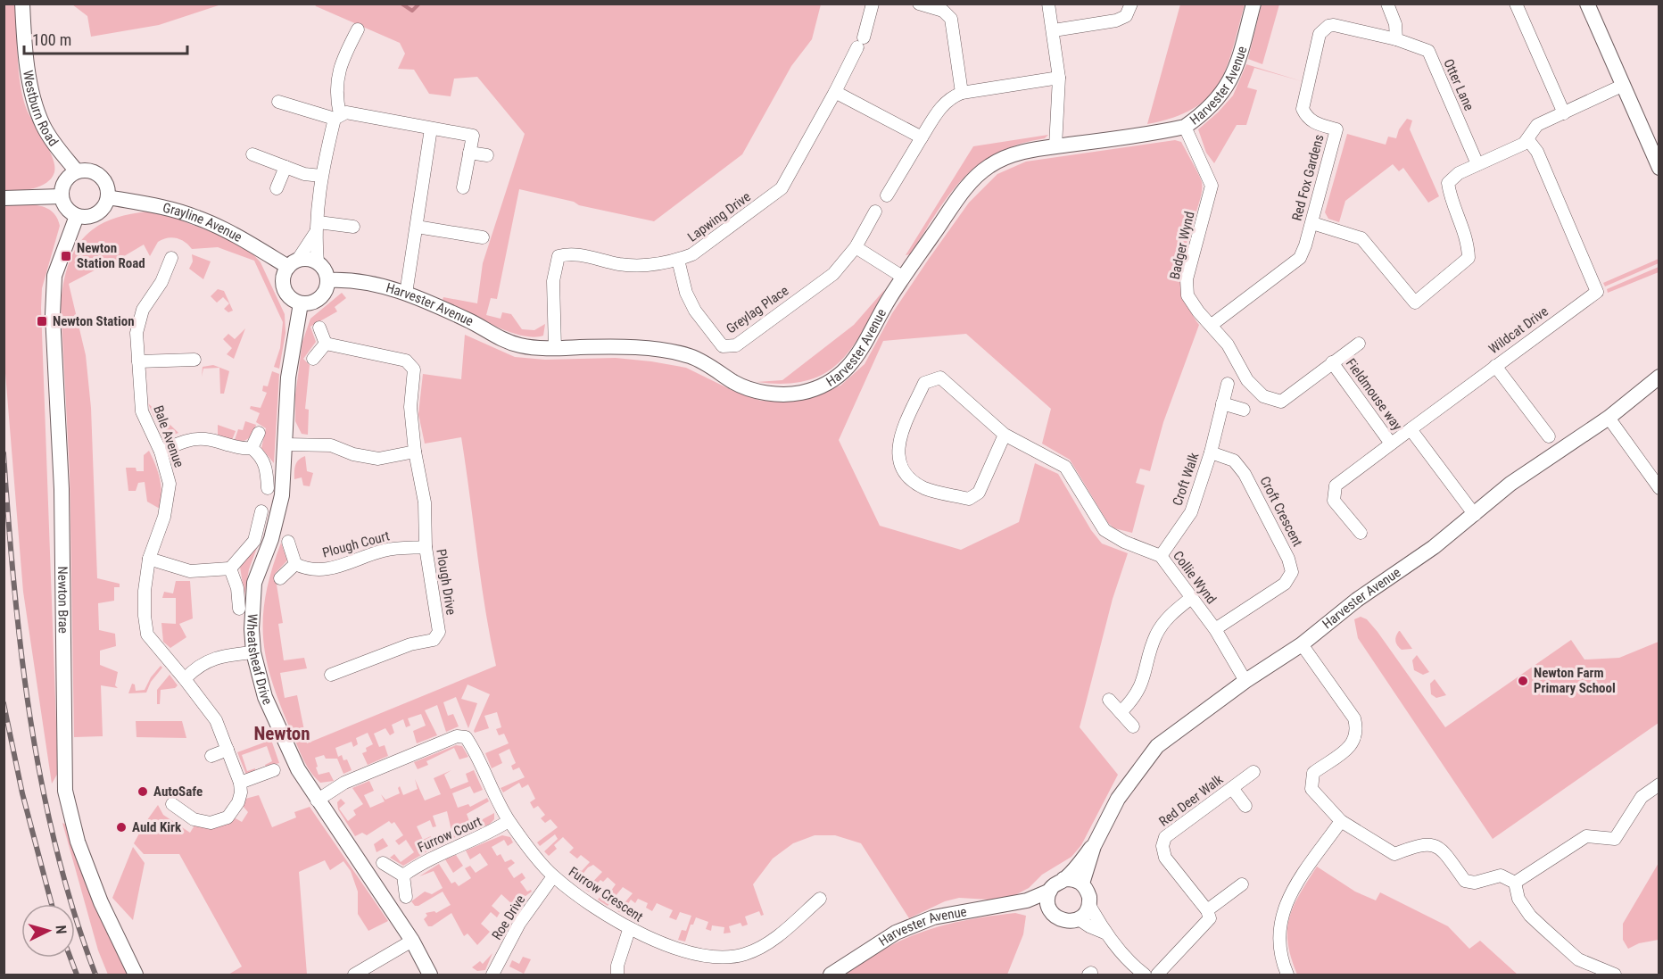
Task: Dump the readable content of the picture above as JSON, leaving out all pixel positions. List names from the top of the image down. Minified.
{"streets":{"street":["Harvester Avenue","Otter Lane","Westburn Road","Red Fox Gardens","Lapwing Drive","Grayline Avenue","Badger Wynd","Greylag Place","Wildcat Drive","Fieldmouse way","Bale Avenue","Croft Walk","Croft Crescent","Plough Court","Collie Wynd","Plough Drive","Newton Brae","Wheatsheaf Drive","Red Deer Walk","Furrow Court","Furrow Crescent","Roe Drive"]},"crossings":[["Harvester Avenue","Lapwing Drive"],["Harvester Avenue","Grayline Avenue"],["Harvester Avenue","Badger Wynd"],["Harvester Avenue","Collie Wynd"],["Harvester Avenue","Wheatsheaf Drive"],["Otter Lane","Red Fox Gardens"],["Westburn Road","Grayline Avenue"],["Westburn Road","Newton Brae"],["Red Fox Gardens","Badger Wynd"],["Lapwing Drive","Greylag Place"],["Grayline Avenue","Newton Brae"],["Grayline Avenue","Wheatsheaf Drive"],["Badger Wynd","Fieldmouse way"],["Croft Walk","Croft Crescent"],["Croft Walk","Collie Wynd"],["Croft Crescent","Collie Wynd"],["Plough Court","Plough Drive"],["Wheatsheaf Drive","Furrow Crescent"],["Furrow Court","Furrow Crescent"],["Furrow Crescent","Roe Drive"]],"districts":["Newton"],"places":{"transit":["Newton Station Road","Newton Station"],"other":["Newton Farm Primary School","AutoSafe","Auld Kirk"]},"scale_bar":"100 m","north":"right"}
